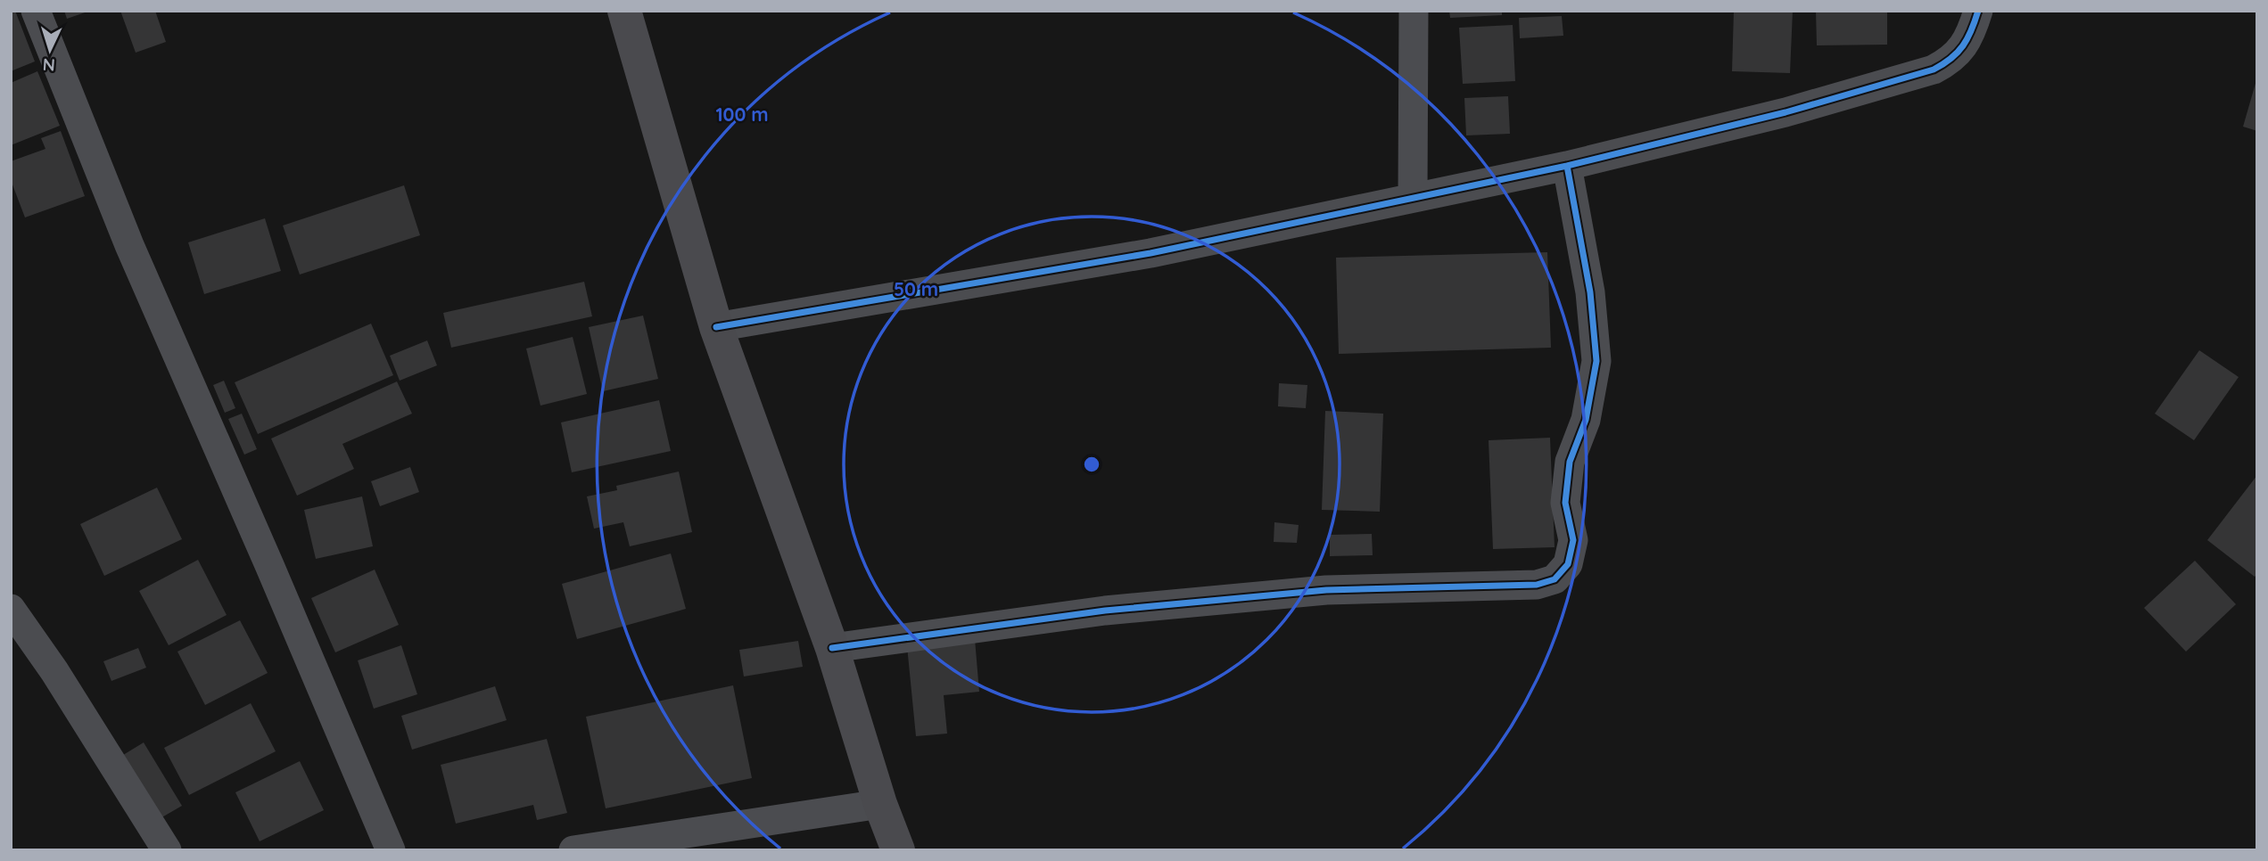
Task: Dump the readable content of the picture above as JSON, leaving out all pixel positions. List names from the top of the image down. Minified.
{"north":"bottom","rings":["100 m","50 m"]}
